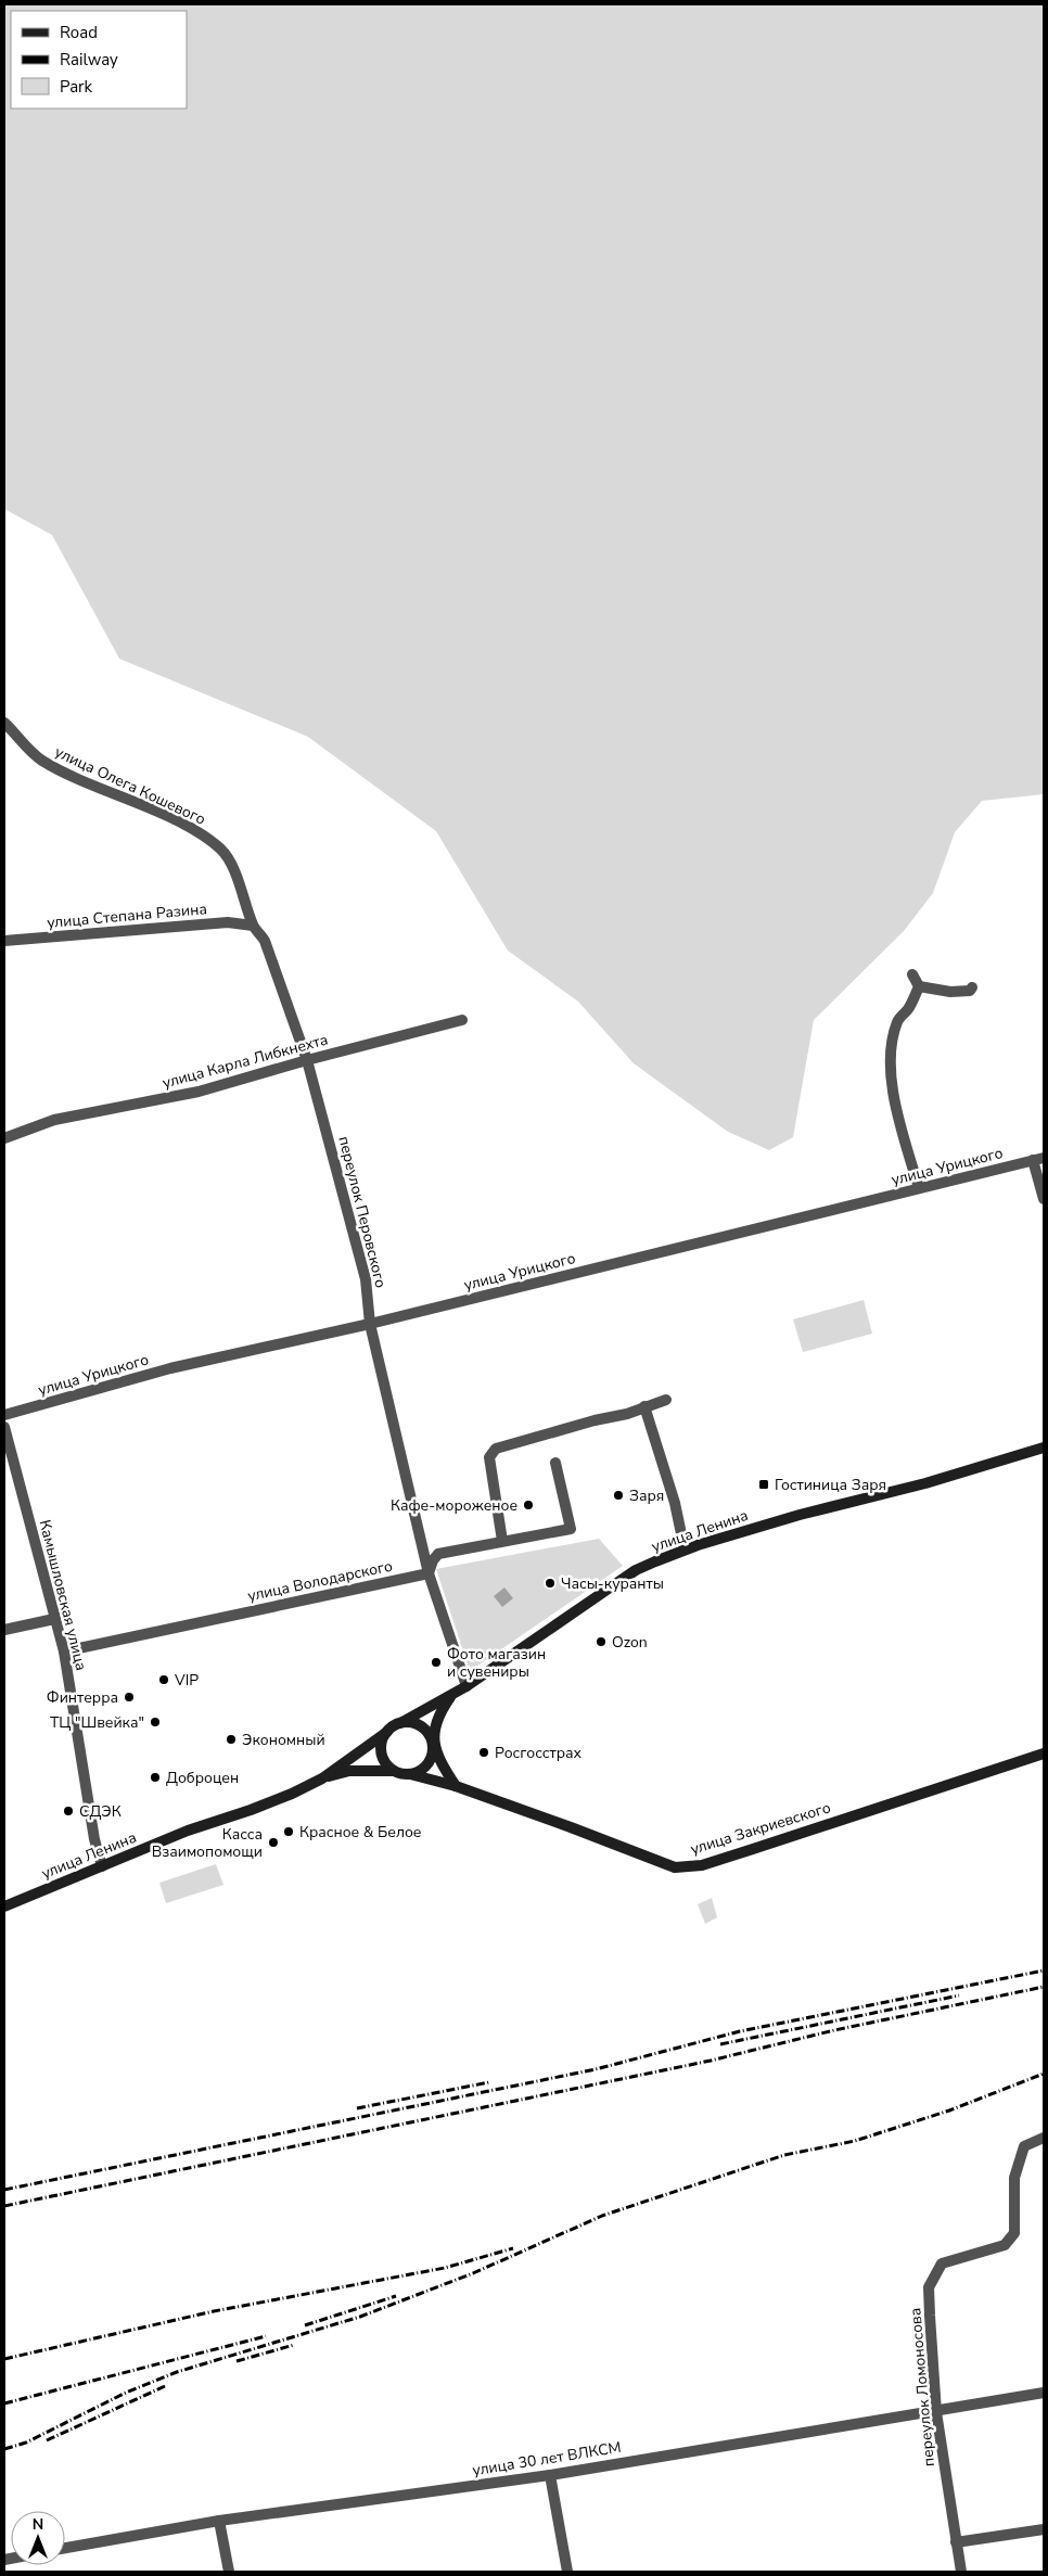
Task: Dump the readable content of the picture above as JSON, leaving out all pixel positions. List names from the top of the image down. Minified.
{"streets":{"main road":["улица Ленина","улица Закриевского"],"street":["улица Олега Кошевого","улица Степана Разина","улица Карла Либкнехта","улица Урицкого","переулок Перовского","улица Володарского","Камышловская улица","переулок Ломоносова","улица 30 лет ВЛКСМ"]},"crossings":[["улица Олега Кошевого","переулок Перовского"],["улица Степана Разина","переулок Перовского"],["улица Карла Либкнехта","переулок Перовского"],["улица Урицкого","переулок Перовского"],["переулок Перовского","улица Ленина"],["переулок Перовского","улица Володарского"],["улица Ленина","Камышловская улица"],["улица Ленина","улица Закриевского"],["улица Володарского","Камышловская улица"],["переулок Ломоносова","улица 30 лет ВЛКСМ"]],"places":{"transit":["Гостиница Заря"],"other":["Заря","Кафе-мороженое","Часы-куранты","Ozon","Фото магазин и сувениры","VIP","Финтерра","ТЦ \"Швейка\"","Экономный","Росгосстрах","Доброцен","СДЭК","Красное & Белое","Касса Взаимопомощи"]},"legend":["Road","Railway","Park"],"north":"top"}
